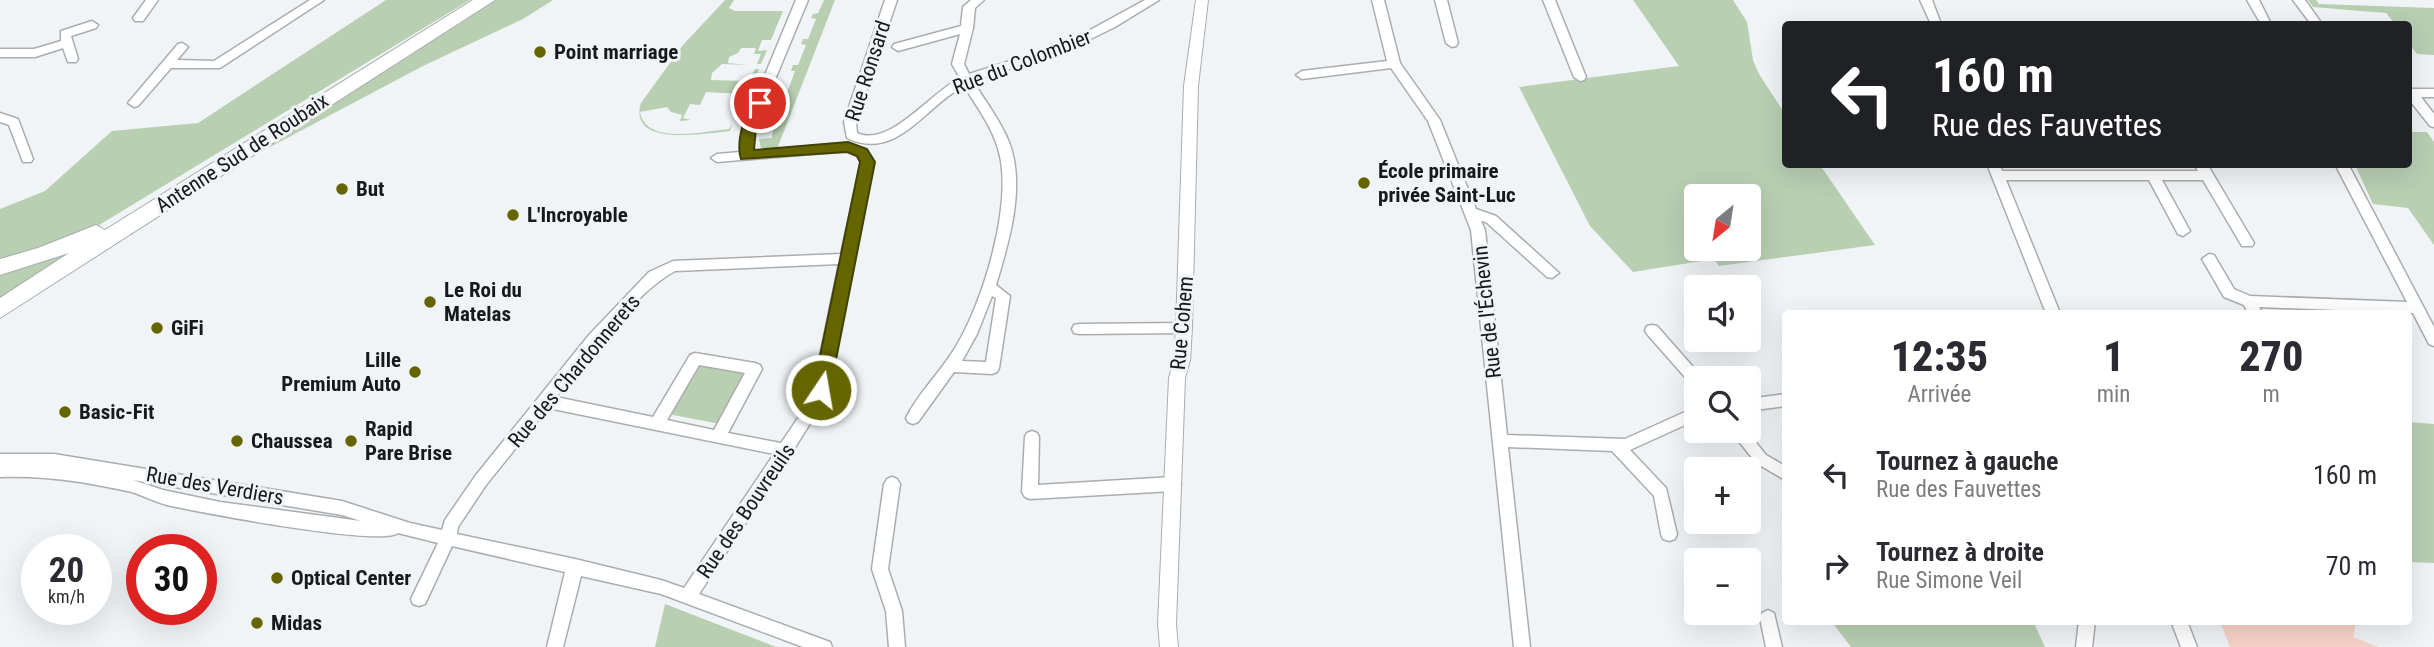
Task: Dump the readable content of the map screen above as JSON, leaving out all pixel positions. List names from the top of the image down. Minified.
{"streets":{"highway":["Antenne Sud de Roubaix"],"street":["Rue du Colombier","Rue Ronsard","Rue de l'Échevin","Rue Cohem","Rue des Chardonnerets","Rue des Verdiers","Rue des Bouvreuils"]},"crossings":[["Rue du Colombier","Rue Ronsard"],["Rue du Colombier","Rue des Bouvreuils"],["Rue Ronsard","Rue des Bouvreuils"],["Rue des Chardonnerets","Rue des Verdiers"],["Rue des Chardonnerets","Rue des Bouvreuils"],["Rue des Verdiers","Rue des Bouvreuils"]],"places":["Point marriage","École primaire privée Saint-Luc","But","L'Incroyable","Le Roi du Matelas","GiFi","Lille Premium Auto","Basic-Fit","Chaussea","Rapid Pare Brise","Optical Center","Midas"],"north":"bottom left","page":{"turn":["160 m","Rue des Fauvettes"],"map_buttons":["+","−"],"eta":["12:35","Arrivée","1","min","270","m"],"list":[{"name":"Tournez à gauche","note":"Rue des Fauvettes","value":"160 m"},{"name":"Tournez à droite","note":"Rue Simone Veil","value":"70 m"}],"speed":"20 km/h","limit":"30"}}
